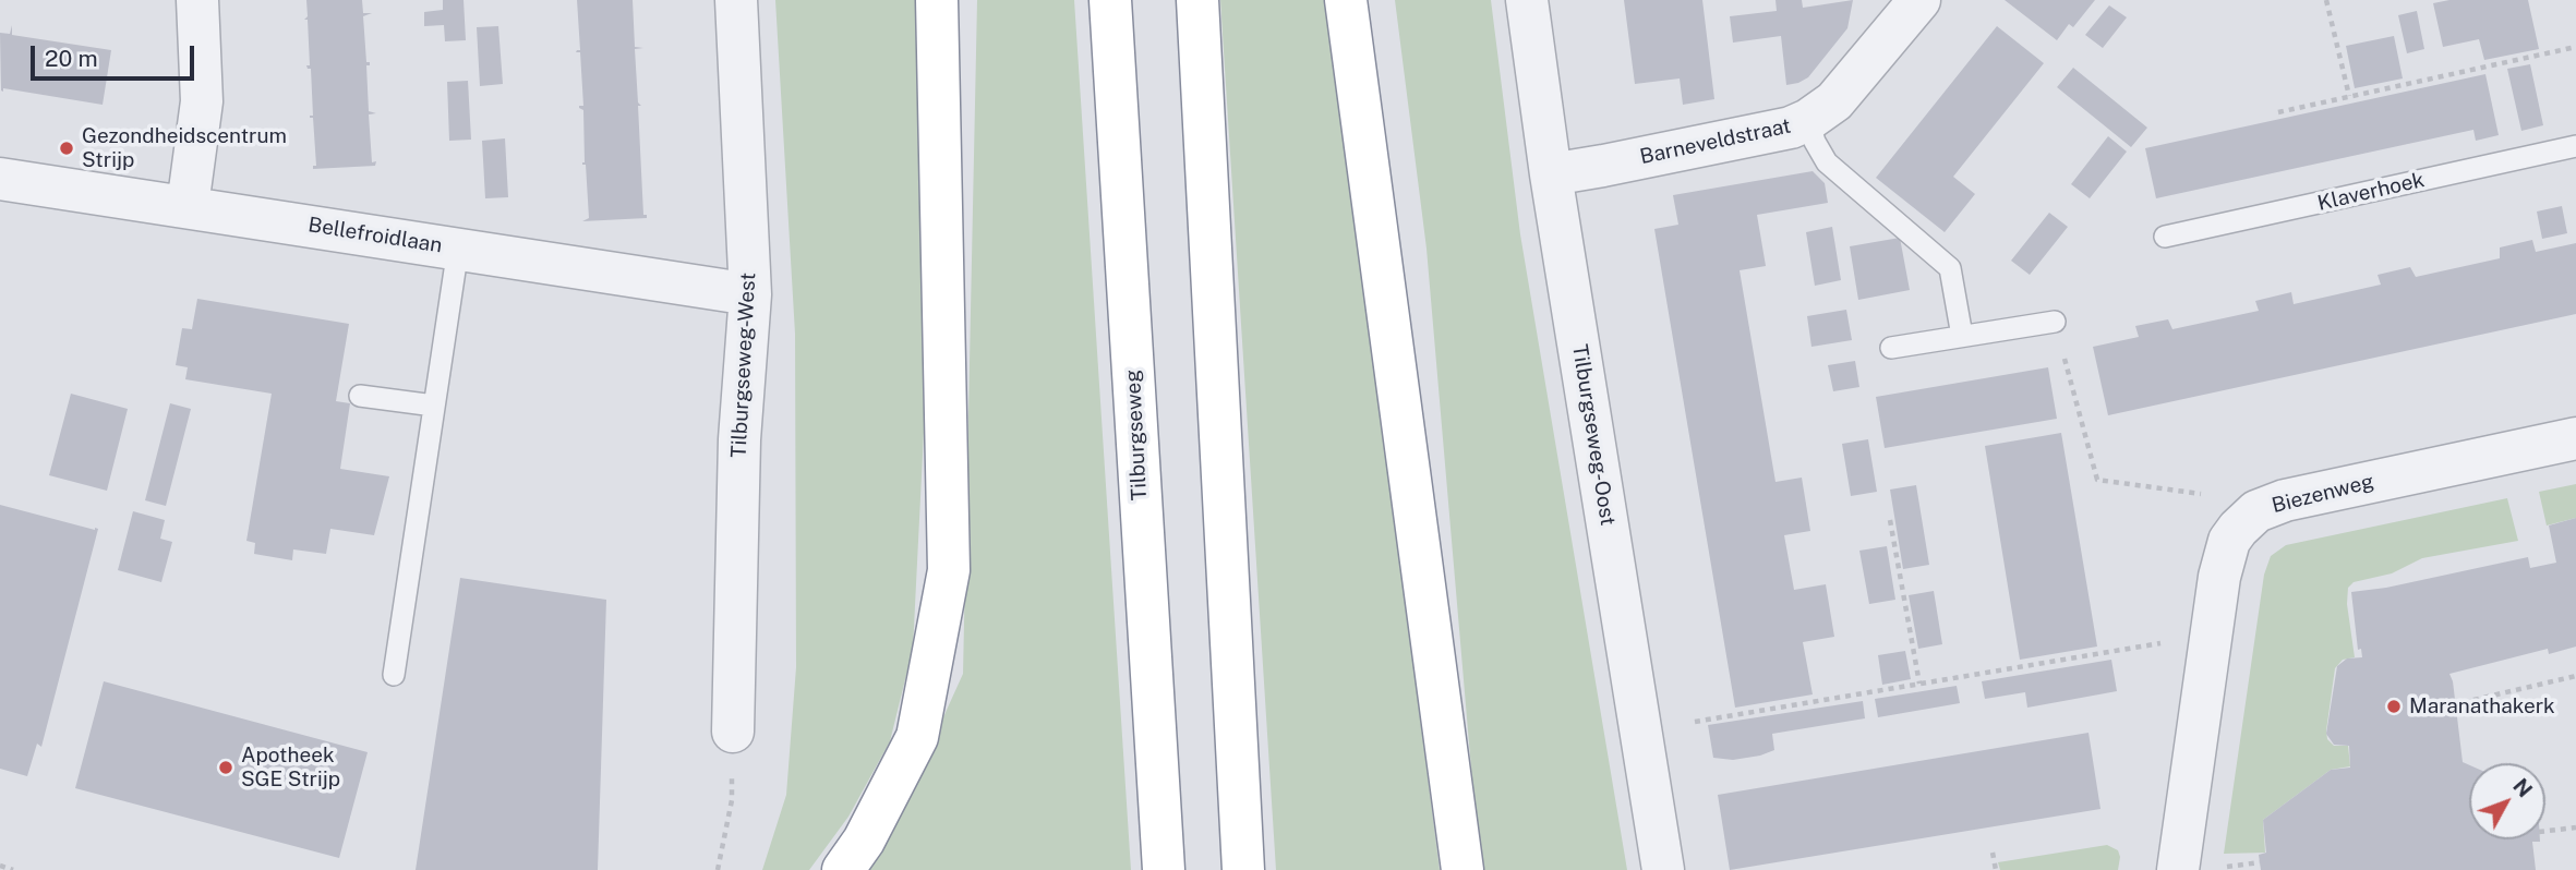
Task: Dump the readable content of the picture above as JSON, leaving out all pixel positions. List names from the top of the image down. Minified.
{"streets":{"highway":["Tilburgseweg"],"street":["Barneveldstraat","Bellefroidlaan","Tilburgseweg-West","Tilburgseweg-Oost","Biezenweg"],"lane":["Klaverhoek"]},"crossings":[["Barneveldstraat","Tilburgseweg-Oost"],["Bellefroidlaan","Tilburgseweg-West"]],"places":["Gezondheidscentrum Strijp","Maranathakerk","Apotheek SGE Strijp"],"scale_bar":"20 m","north":"top right"}
